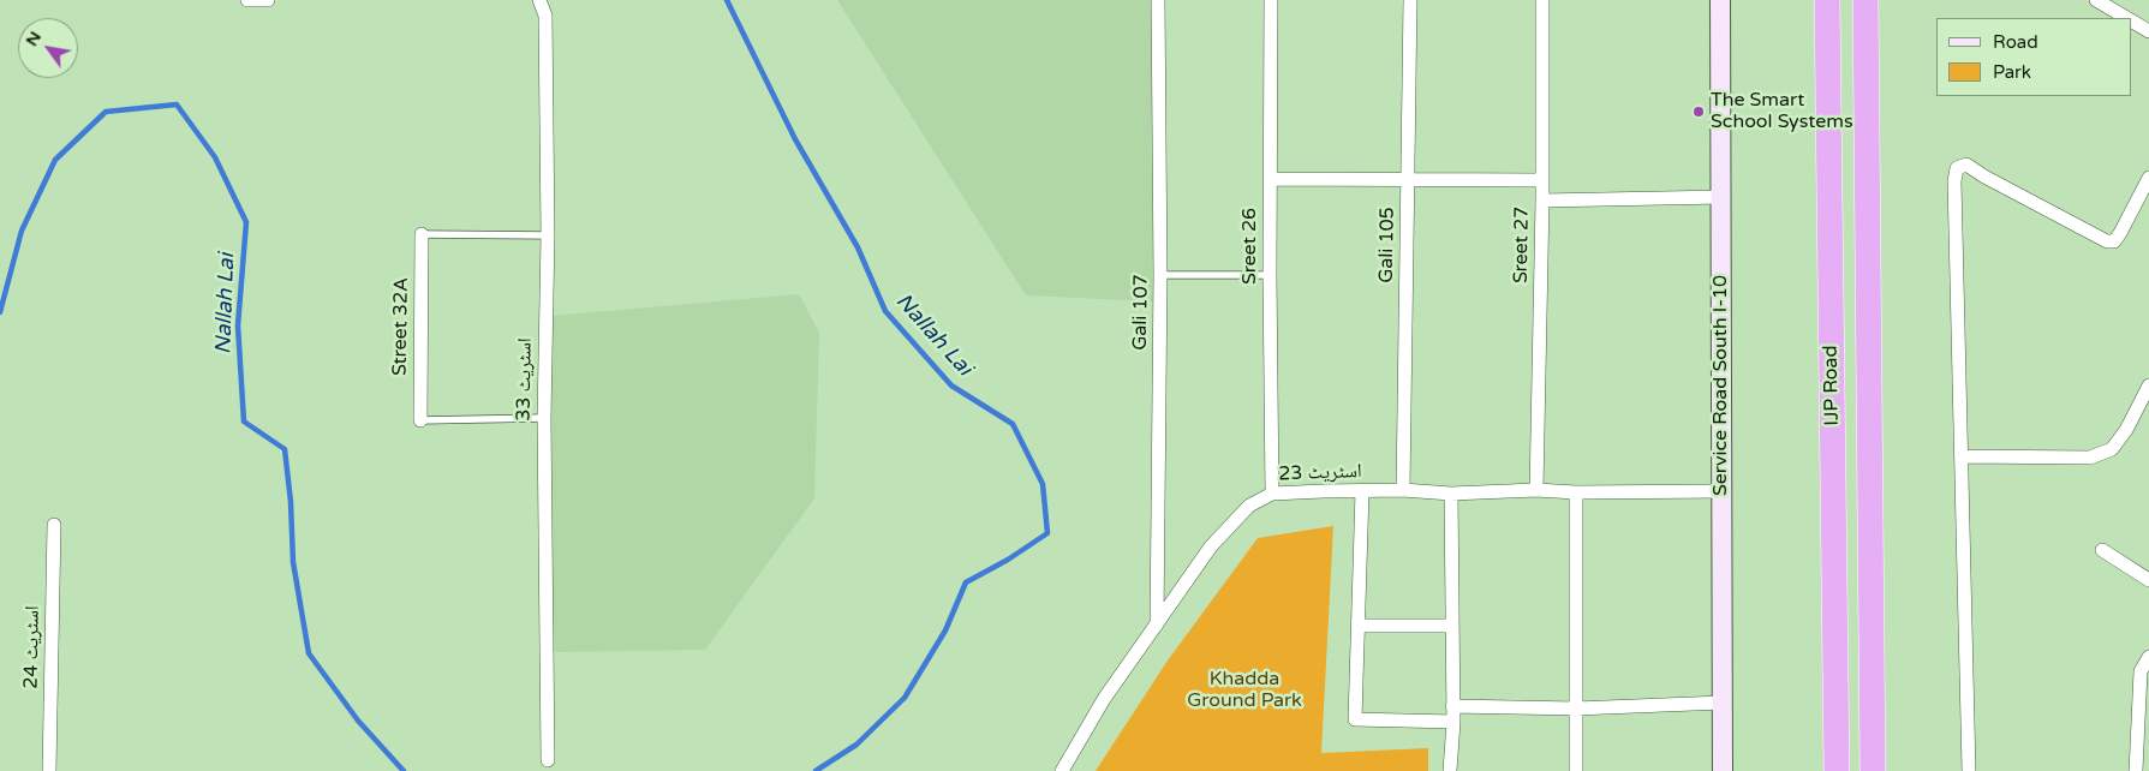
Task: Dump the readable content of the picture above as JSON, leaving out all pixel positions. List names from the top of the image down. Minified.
{"streets":{"highway":["IJP Road"],"main road":["Service Road South I-10"],"street":["Gali 105","Sreet 27","Sreet 26","Gali 107","Street 32A","اسٹریٹ 33","اسٹریٹ 23","اسٹریٹ 24"]},"crossings":[["Gali 105","اسٹریٹ 23"],["Sreet 27","اسٹریٹ 23"],["Sreet 26","اسٹریٹ 23"],["Gali 107","اسٹریٹ 23"],["Service Road South I-10","اسٹریٹ 23"]],"water":["Nallah Lai"],"parks":["Khadda Ground Park"],"places":["The Smart School Systems"],"legend":["Road","Park"],"north":"top left"}
